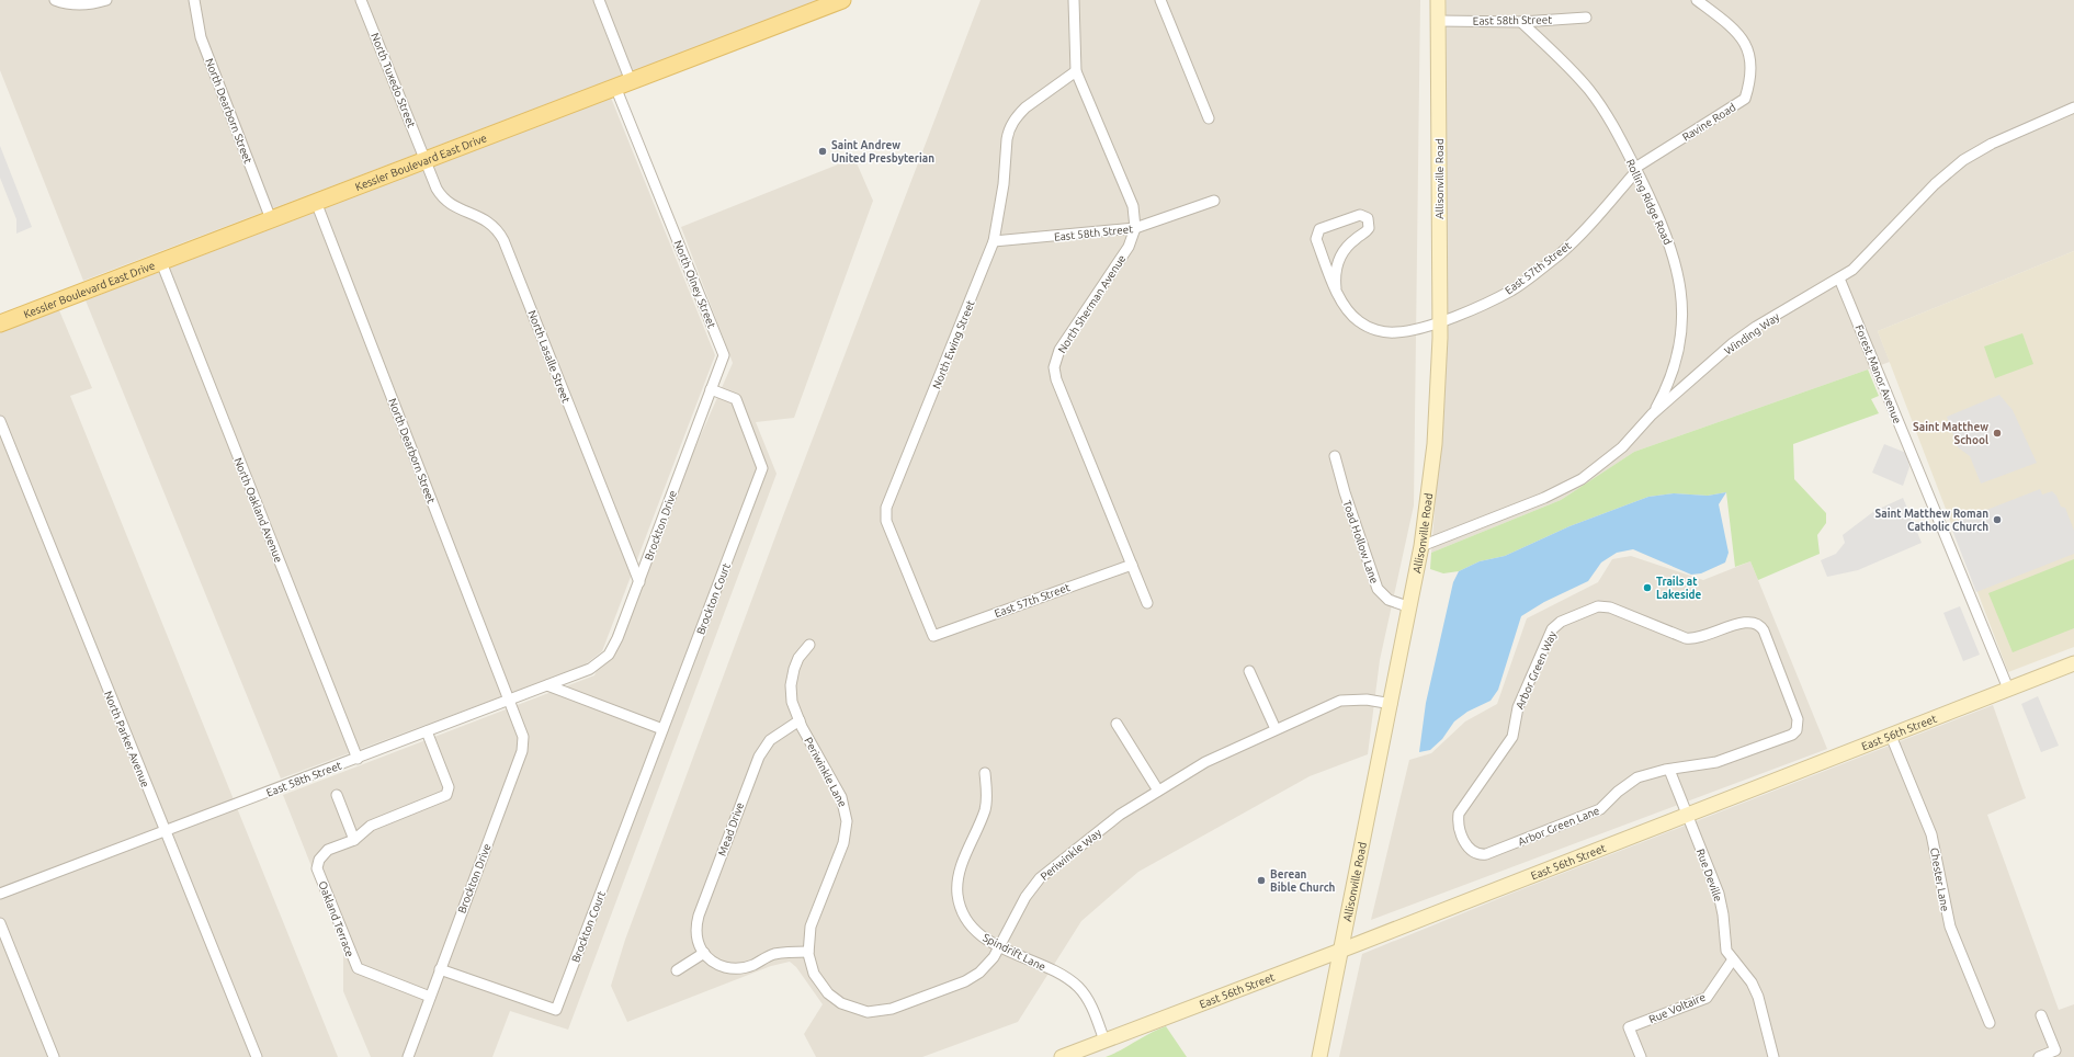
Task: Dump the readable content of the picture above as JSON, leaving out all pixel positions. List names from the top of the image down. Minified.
{"streets":{"main road":["Kessler Boulevard East Drive"],"street":["East 58th Street","North Tuxedo Street","North Dearborn Street","Ravine Road","Allisonville Road","Rolling Ridge Road","East 57th Street","North Olney Street","North Sherman Avenue","Winding Way","North Ewing Street","North Lasalle Street","Forest Manor Avenue","North Oakland Avenue","Brockton Drive","Toad Hollow Lane","Brockton Court","Arbor Green Way","East 56th Street","North Parker Avenue","Periwinkle Lane","Arbor Green Lane","Mead Drive","Periwinkle Way","Rue Deville","Chester Lane","Oakland Terrace","Spindrift Lane","Rue Voltaire"]},"crossings":[["East 58th Street","North Dearborn Street"],["East 58th Street","Allisonville Road"],["East 58th Street","Rolling Ridge Road"],["East 58th Street","North Sherman Avenue"],["East 58th Street","North Ewing Street"],["East 58th Street","North Oakland Avenue"],["East 58th Street","Brockton Drive"],["East 58th Street","North Parker Avenue"],["East 58th Street","Oakland Terrace"],["North Tuxedo Street","Kessler Boulevard East Drive"],["North Tuxedo Street","North Lasalle Street"],["North Dearborn Street","Kessler Boulevard East Drive"],["North Dearborn Street","Brockton Drive"],["Ravine Road","Rolling Ridge Road"],["Ravine Road","East 57th Street"],["Kessler Boulevard East Drive","North Olney Street"],["Kessler Boulevard East Drive","North Lasalle Street"],["Kessler Boulevard East Drive","North Oakland Avenue"],["Allisonville Road","East 57th Street"],["Allisonville Road","Winding Way"],["Allisonville Road","Toad Hollow Lane"],["Allisonville Road","East 56th Street"],["Allisonville Road","Periwinkle Way"],["Rolling Ridge Road","East 57th Street"],["Rolling Ridge Road","Winding Way"],["East 57th Street","North Sherman Avenue"],["East 57th Street","North Ewing Street"],["North Olney Street","Brockton Drive"],["North Olney Street","Brockton Court"],["North Sherman Avenue","North Ewing Street"],["Winding Way","Forest Manor Avenue"],["North Lasalle Street","Brockton Drive"],["Forest Manor Avenue","East 56th Street"],["Brockton Drive","Brockton Court"],["Brockton Drive","Oakland Terrace"],["Arbor Green Way","Arbor Green Lane"],["East 56th Street","Rue Deville"],["East 56th Street","Chester Lane"],["East 56th Street","Spindrift Lane"],["Periwinkle Lane","Mead Drive"],["Periwinkle Lane","Periwinkle Way"],["Arbor Green Lane","Rue Deville"],["Periwinkle Way","Spindrift Lane"],["Rue Deville","Rue Voltaire"]],"places":["Saint Andrew United Presbyterian","Saint Matthew School","Saint Matthew Roman Catholic Church","Trails at Lakeside","Berean Bible Church"]}
